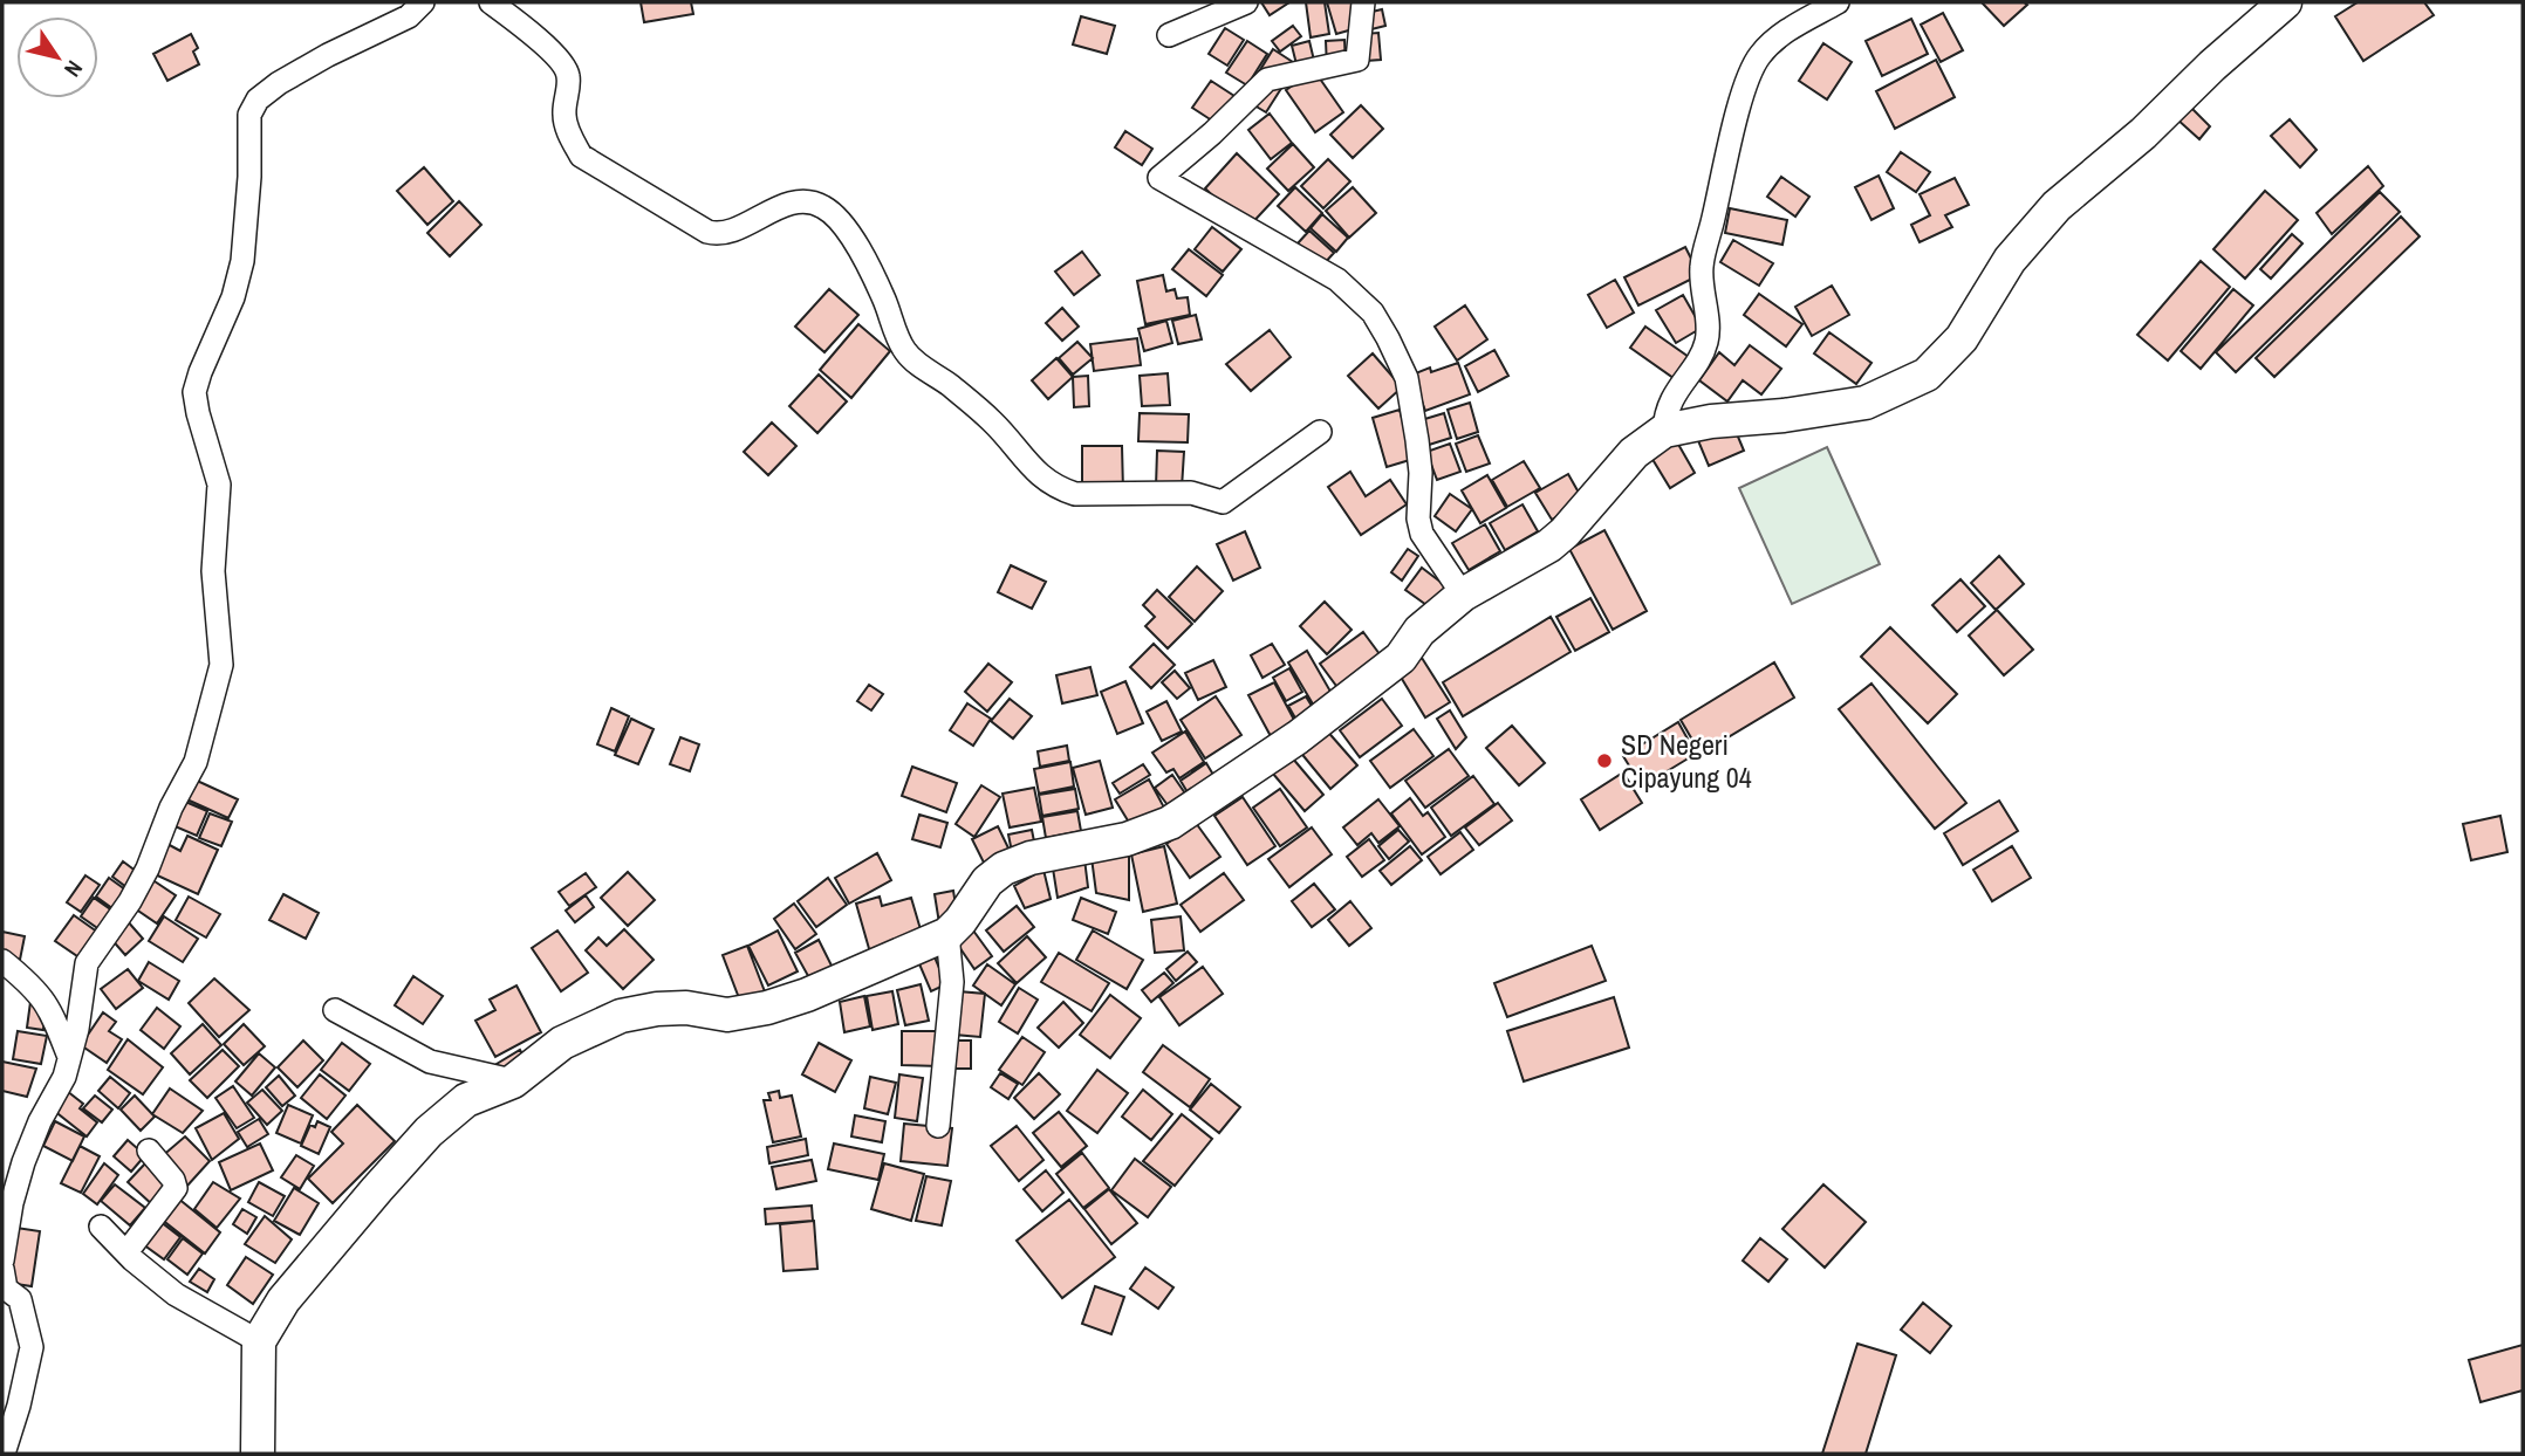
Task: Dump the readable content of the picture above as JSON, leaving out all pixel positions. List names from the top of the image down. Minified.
{"places":["SD Negeri Cipayung 04"],"north":"bottom right"}
